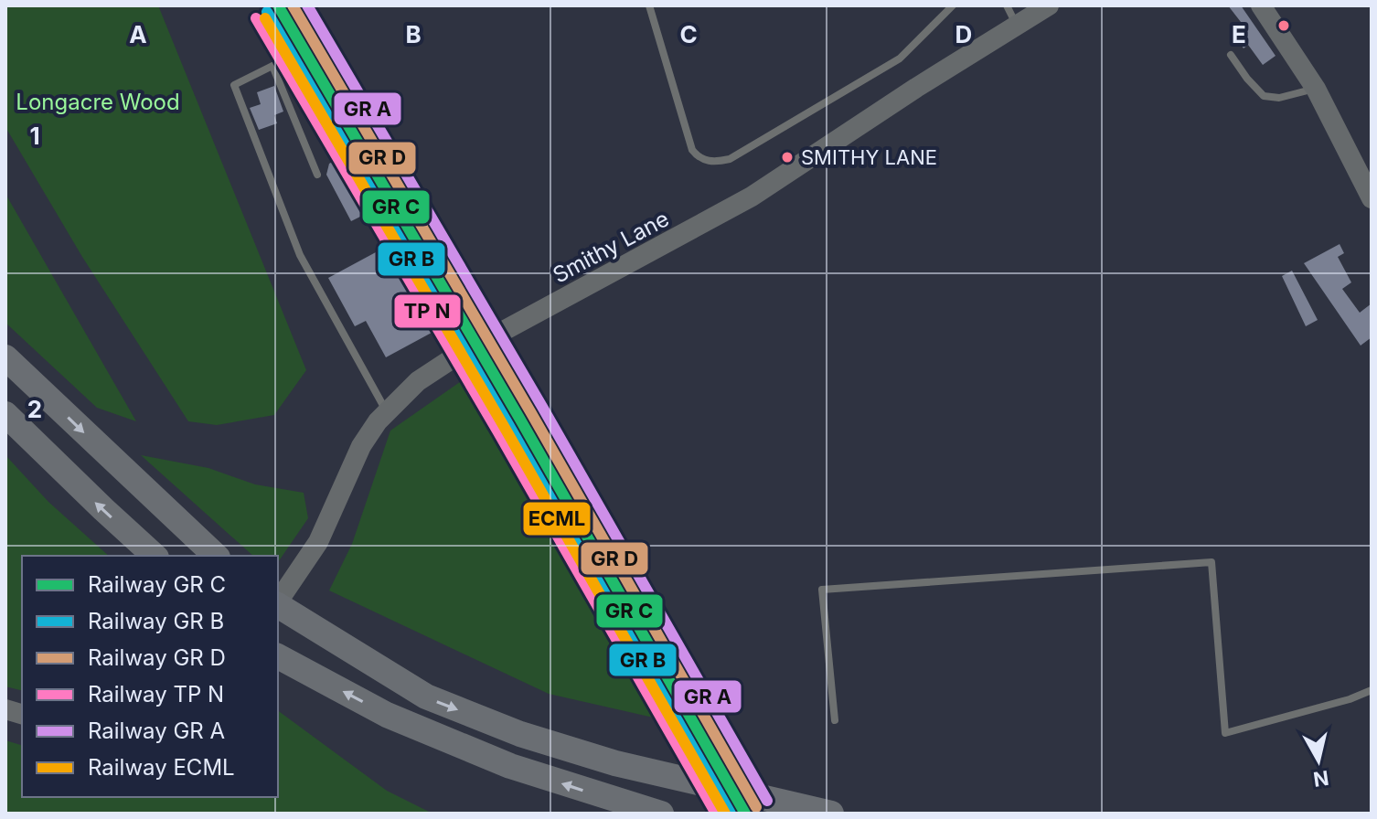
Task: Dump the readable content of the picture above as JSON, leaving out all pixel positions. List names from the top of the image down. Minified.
{"streets":{"street":["Smithy Lane"]},"parks":["Longacre Wood"],"places":["SMITHY LANE"],"lines":["rail line ECML"],"legend":["Railway GR C","Railway GR B","Railway GR D","Railway TP N","Railway GR A","Railway ECML"],"north":"bottom","grid":{"columns":["A","B","C","D","E"],"rows":["1","2"]}}
